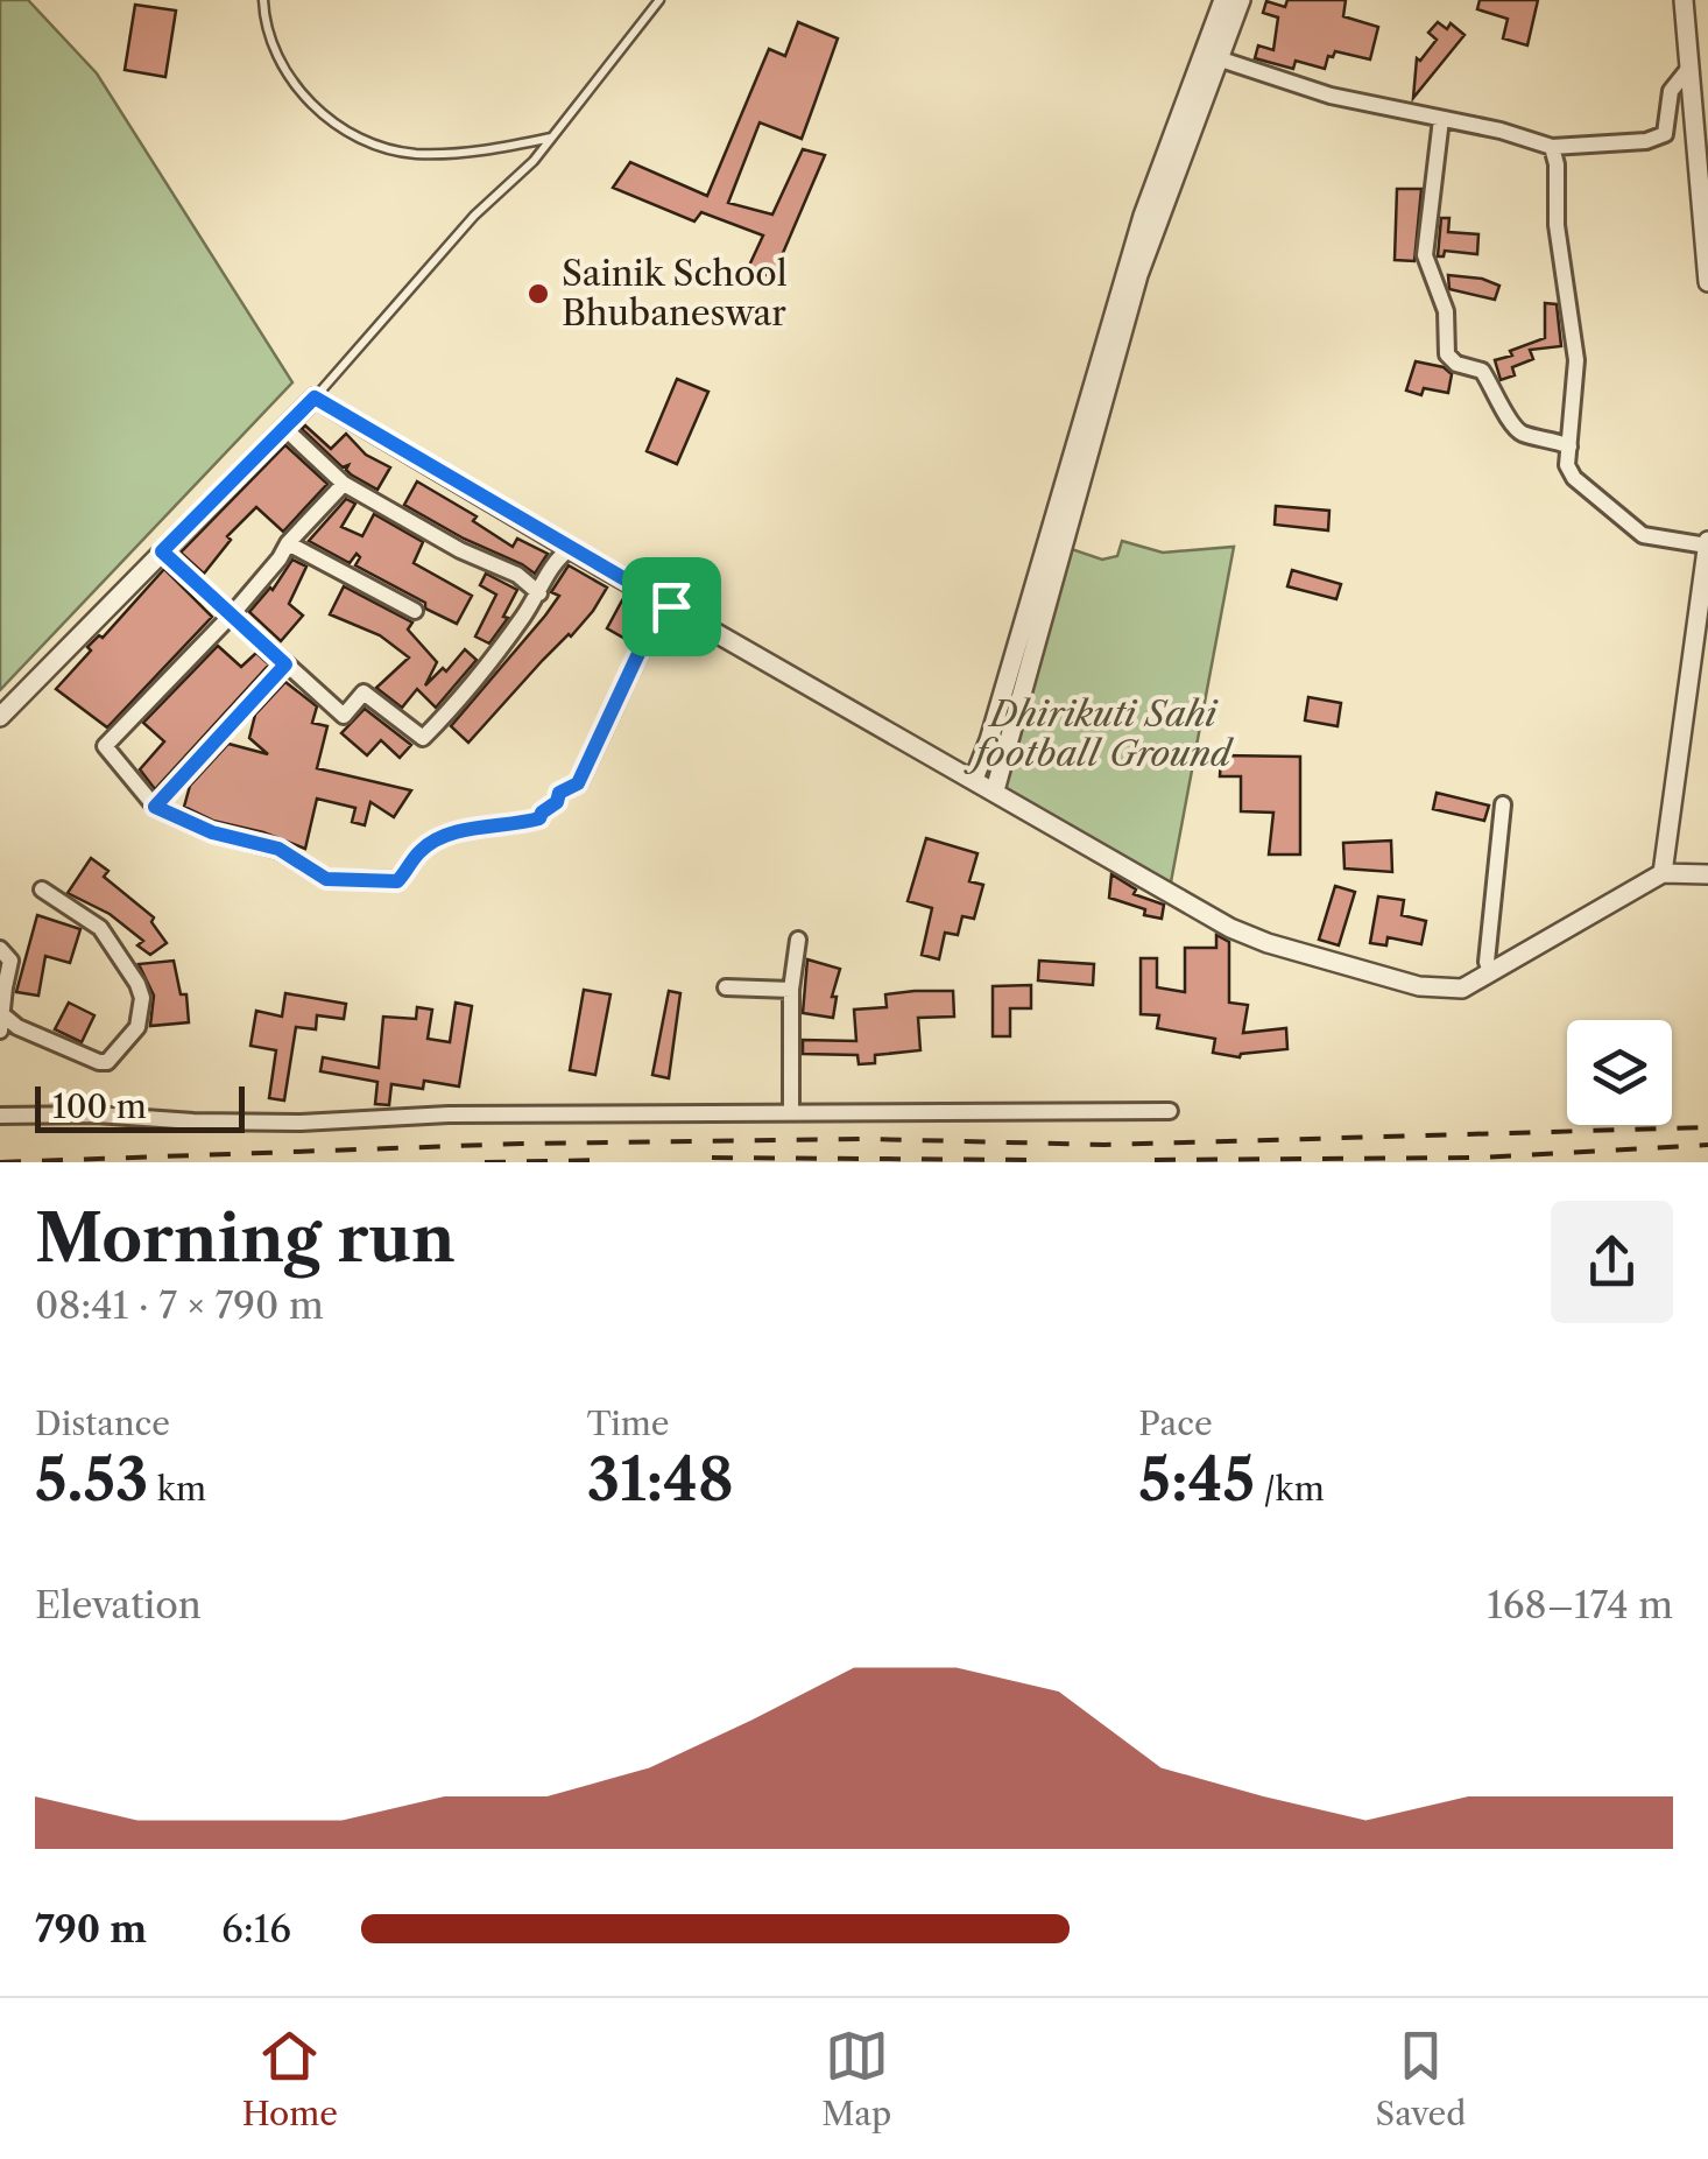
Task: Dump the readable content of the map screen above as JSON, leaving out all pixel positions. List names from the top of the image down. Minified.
{"parks":["Dhirikuti Sahi football Ground"],"places":["Sainik School Bhubaneswar"],"scale_bar":"100 m","page":{"scale":"100 m","heading":["Morning run","08:41 · 7 × 790 m"],"stats":[["Distance","5.53 km"],["Time","31:48"],["Pace","5:45 /km"]],"chart":["Elevation","168–174 m"],"list":[{"name":"790 m","note":"6:16"}],"tabs":["Home","Map","Saved"]}}
